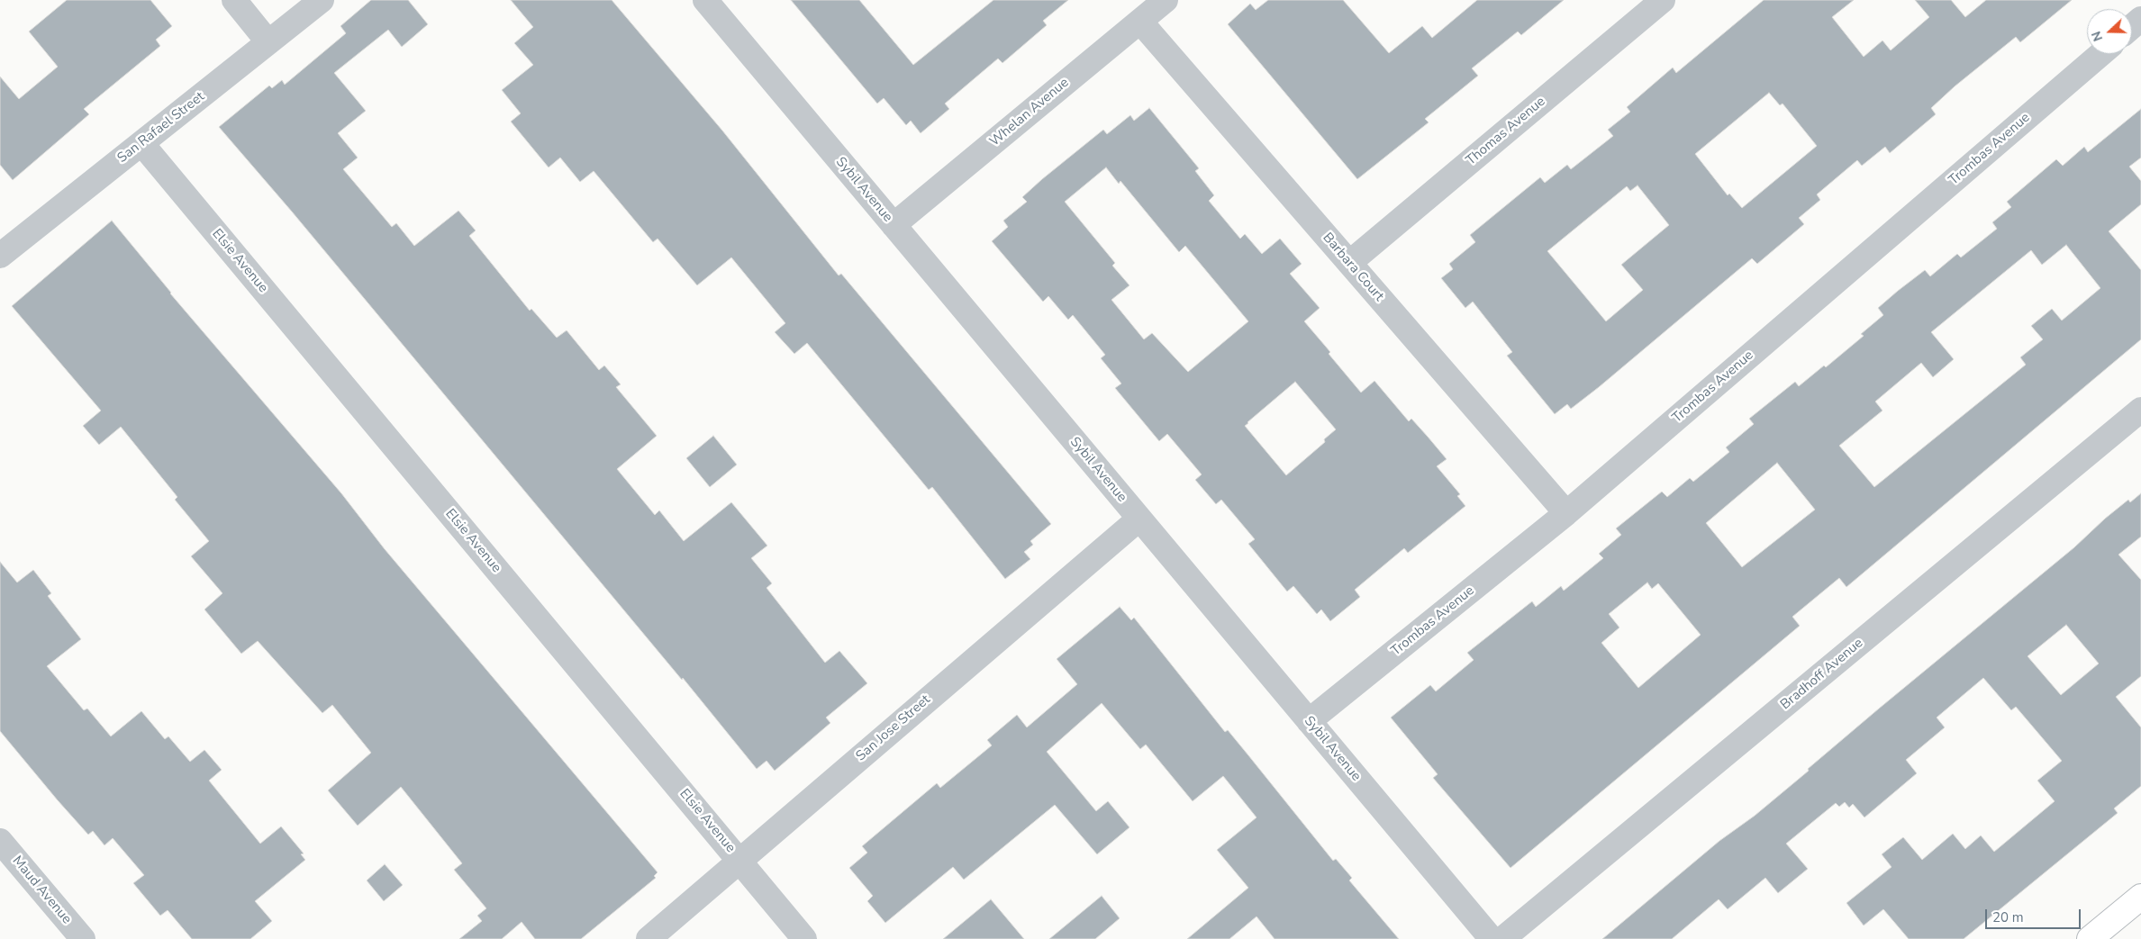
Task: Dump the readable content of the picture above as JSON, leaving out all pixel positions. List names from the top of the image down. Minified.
{"streets":{"street":["Whelan Avenue","San Rafael Street","Thomas Avenue","Trombas Avenue","Sybil Avenue","Elsie Avenue","Barbara Court","Bradhoff Avenue","San Jose Street","Maud Avenue"]},"crossings":[["Whelan Avenue","Sybil Avenue"],["Whelan Avenue","Barbara Court"],["San Rafael Street","Elsie Avenue"],["Thomas Avenue","Barbara Court"],["Trombas Avenue","Sybil Avenue"],["Trombas Avenue","Barbara Court"],["Sybil Avenue","San Jose Street"],["Elsie Avenue","San Jose Street"]],"scale_bar":"20 m","north":"left"}
